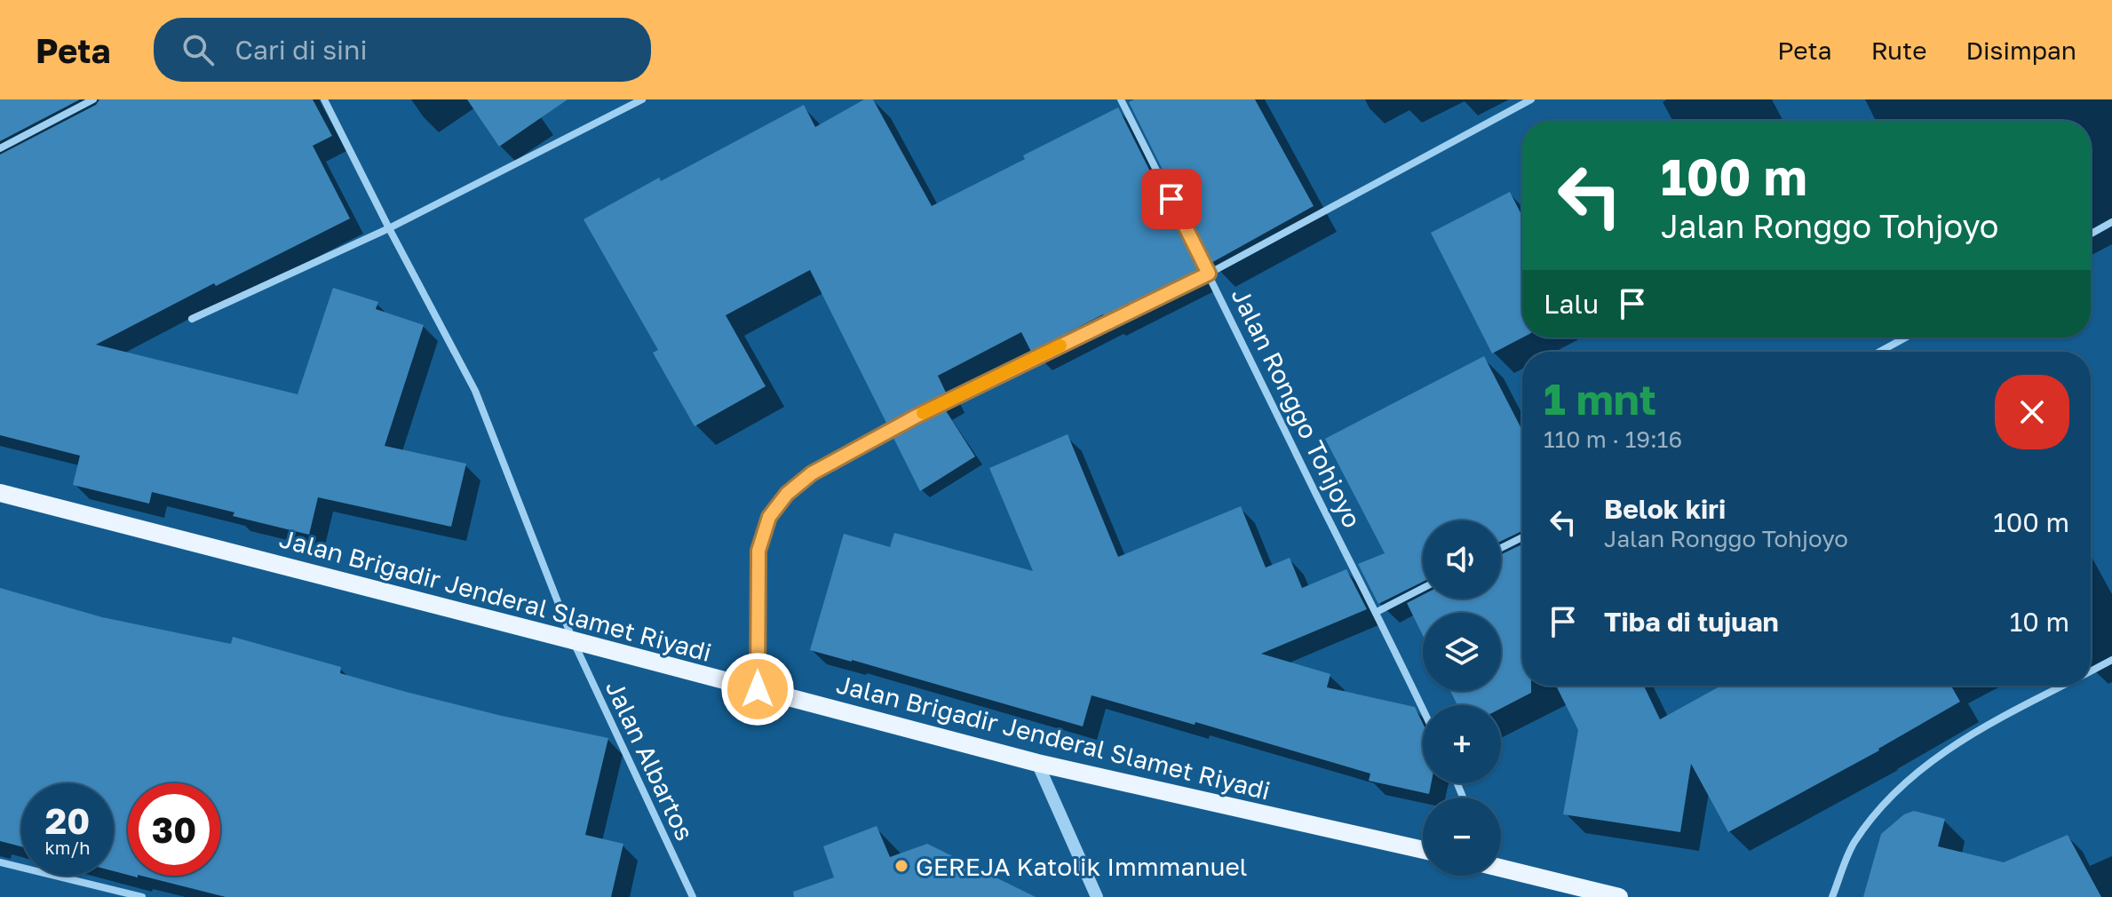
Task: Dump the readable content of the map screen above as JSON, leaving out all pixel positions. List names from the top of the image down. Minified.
{"streets":{"main road":["Jalan Brigadir Jenderal Slamet Riyadi"],"street":["Jalan Ronggo Tohjoyo","Jalan Albartos"]},"crossings":[["Jalan Brigadir Jenderal Slamet Riyadi","Jalan Albartos"]],"places":["GEREJA Katolik Immmanuel"],"page":{"header":"Peta","search":"Cari di sini","nav":["Peta","Rute","Disimpan"],"turn":["100 m","Jalan Ronggo Tohjoyo"],"then":"Lalu","heading":["1 mnt","110 m · 19:16"],"list":[{"name":"Belok kiri","note":"Jalan Ronggo Tohjoyo","value":"100 m"},{"name":"Tiba di tujuan","value":"10 m"}],"map_buttons":["+","−"],"speed":"20 km/h","limit":"30"}}
